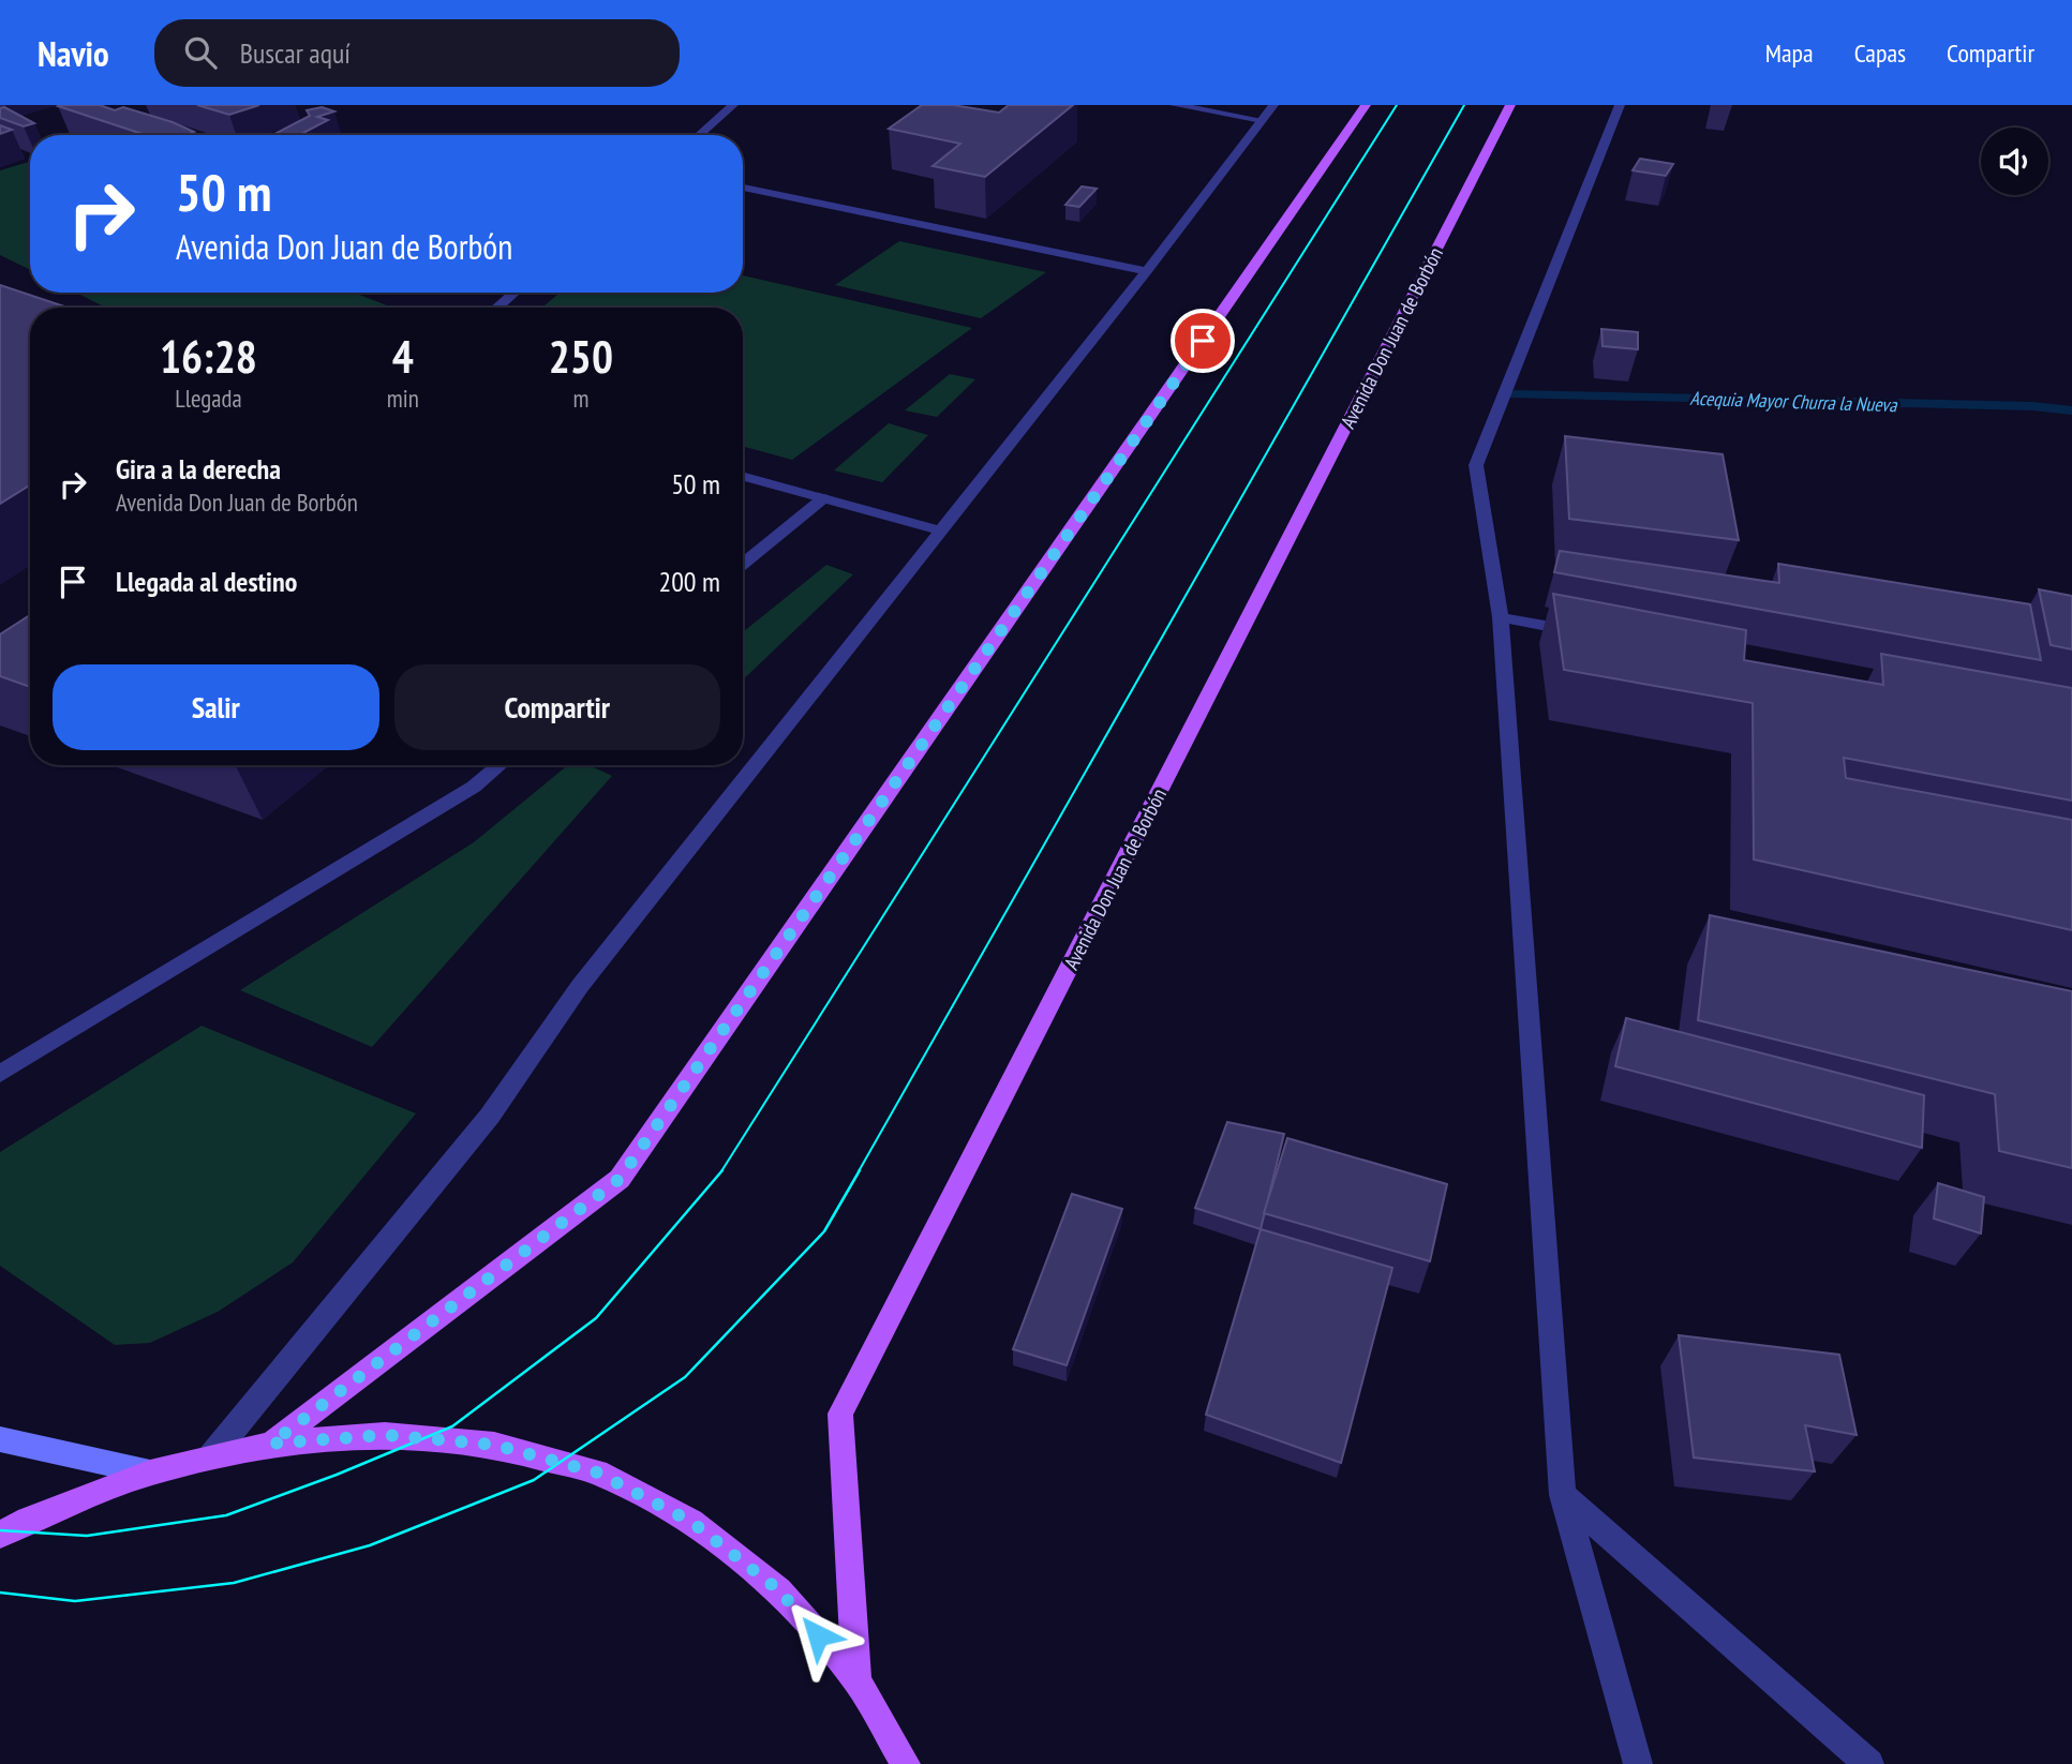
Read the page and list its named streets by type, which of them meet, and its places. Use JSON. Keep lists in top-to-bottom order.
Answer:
{
  "streets": {
    "main road": ["Avenida Don Juan de Borbón"]
  },
  "water": ["Acequia Mayor Churra la Nueva"],
  "page": {
    "header": "Navio",
    "search": "Buscar aquí",
    "nav": ["Mapa", "Capas", "Compartir"],
    "turn": ["50 m", "Avenida Don Juan de Borbón"],
    "eta": [
      "16:28",
      "Llegada",
      "4",
      "min",
      "250",
      "m"
    ],
    "list": [
      {
        "name": "Gira a la derecha",
        "note": "Avenida Don Juan de Borbón",
        "value": "50 m"
      },
      {
        "name": "Llegada al destino",
        "value": "200 m"
      }
    ],
    "buttons": ["Salir", "Compartir"]
  }
}
